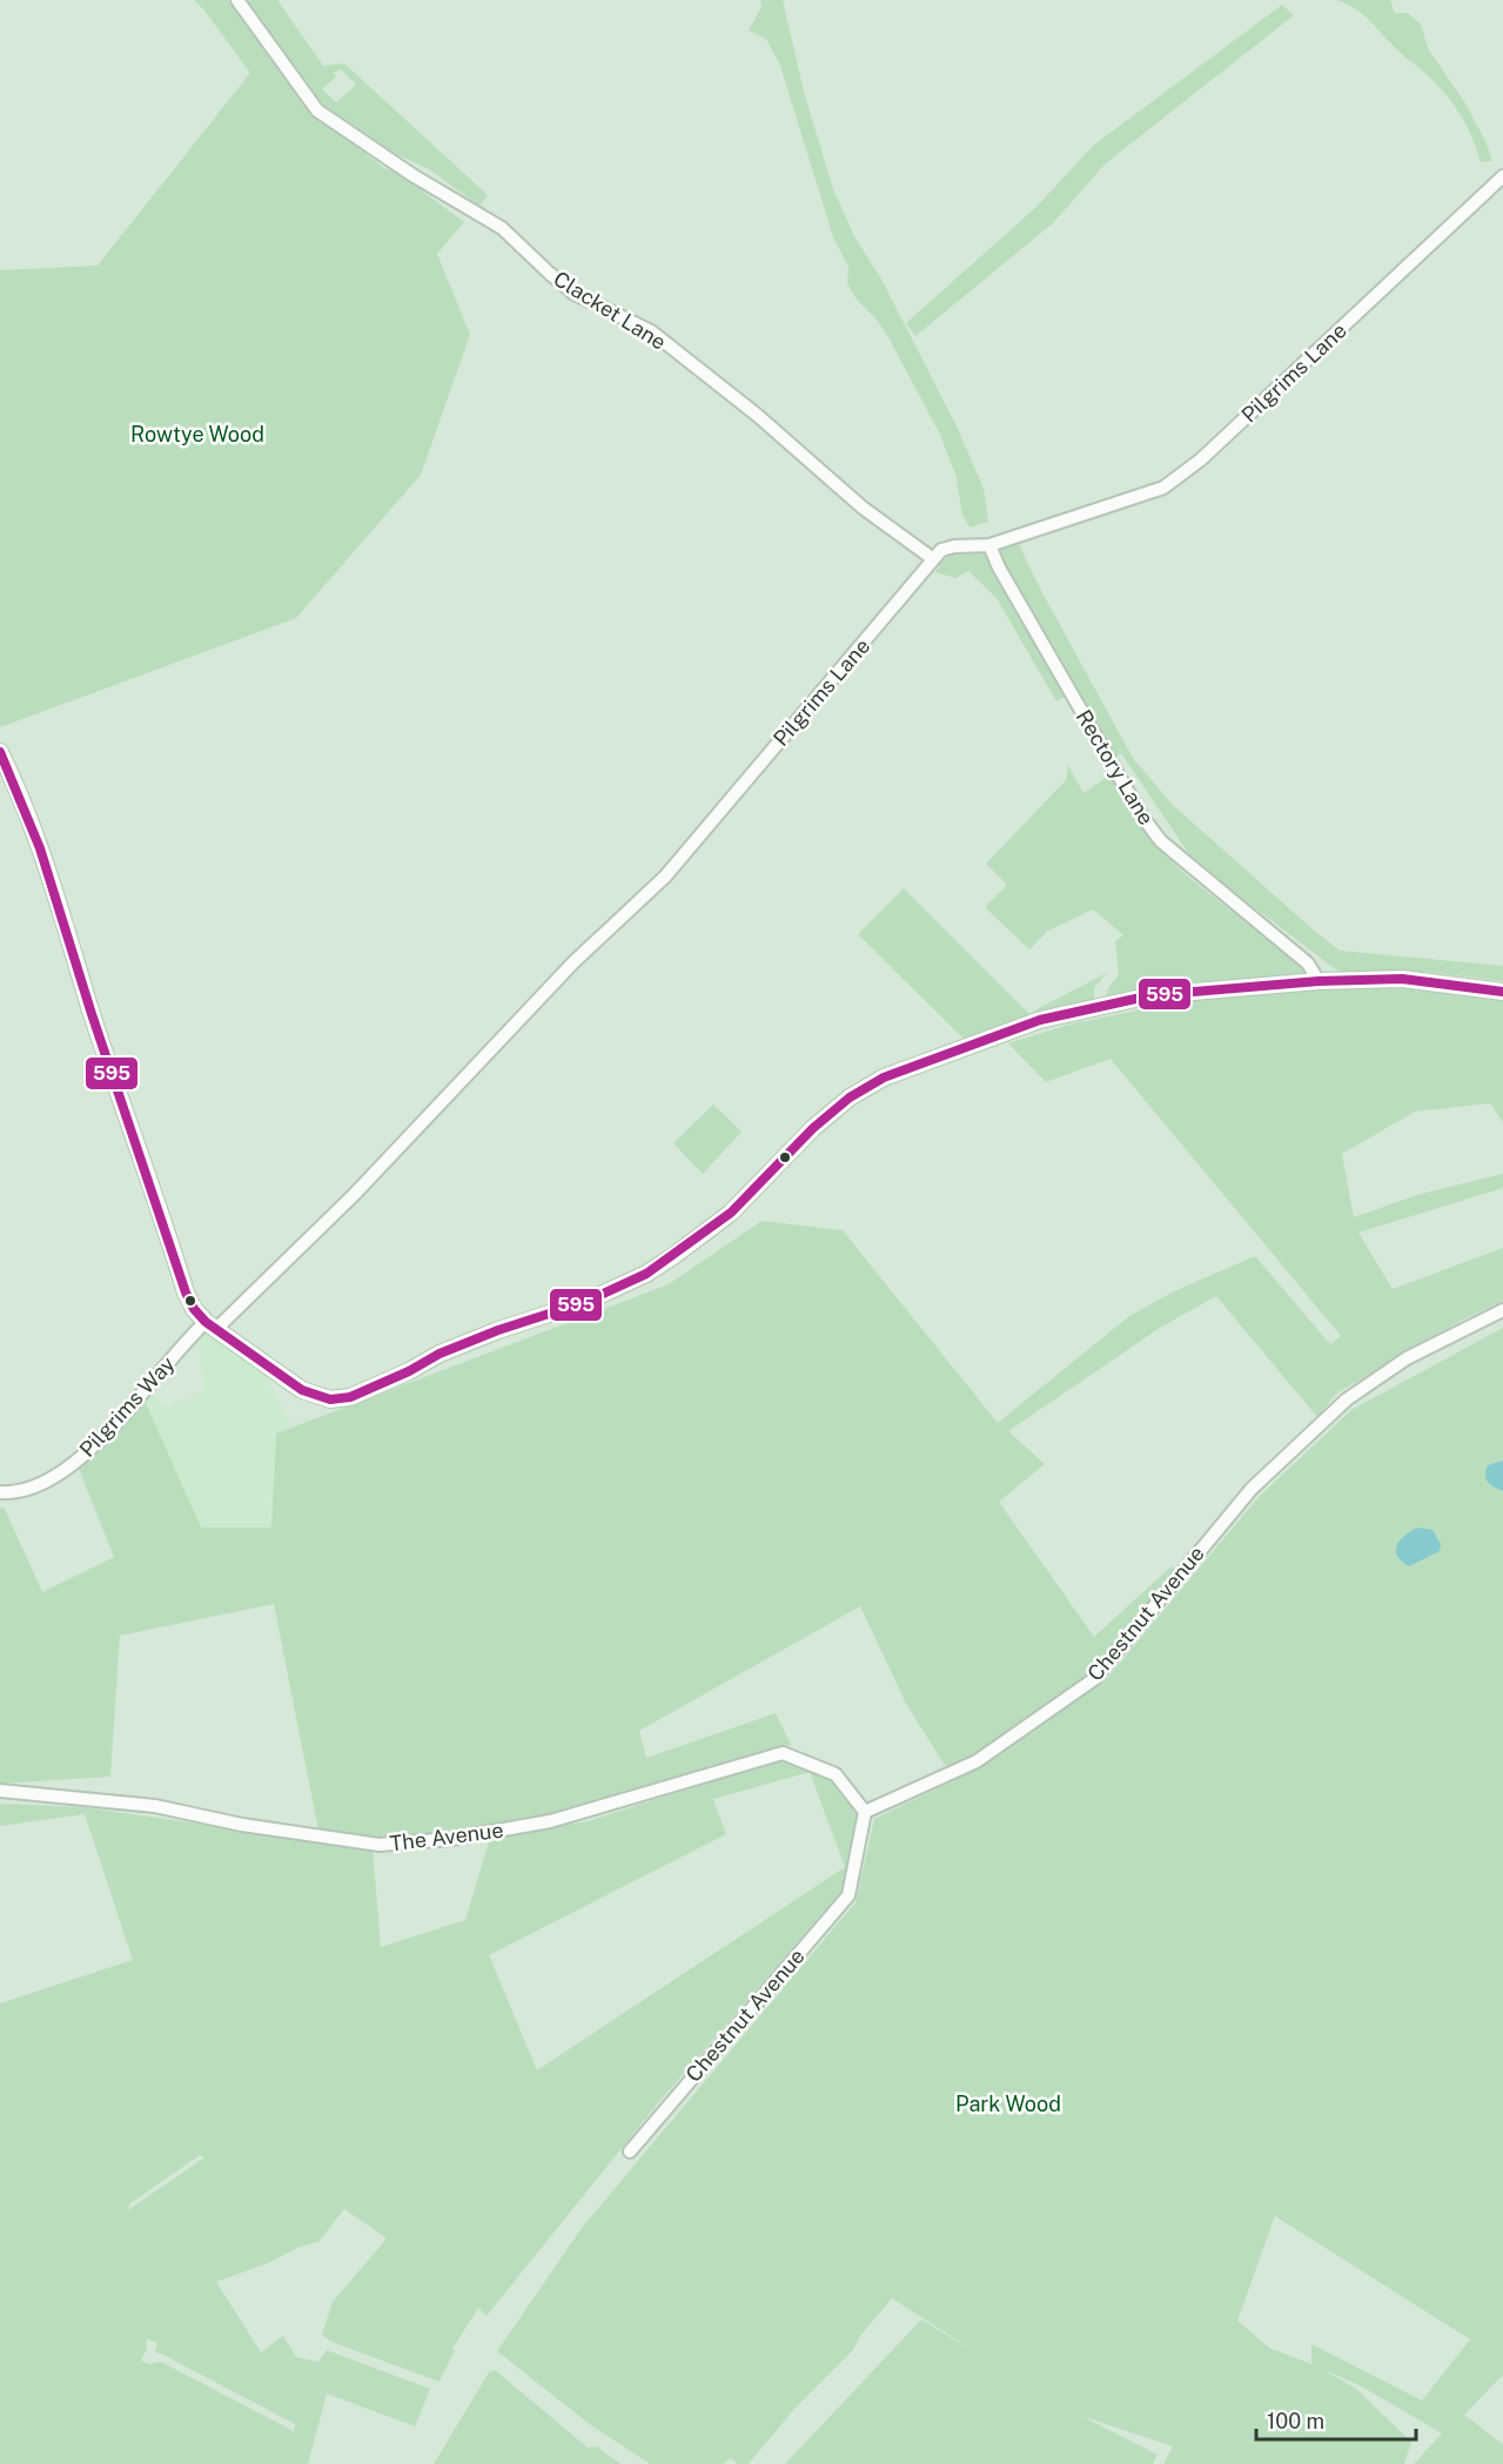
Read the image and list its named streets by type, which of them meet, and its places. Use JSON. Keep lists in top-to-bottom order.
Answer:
{
  "streets": {
    "street": [
      "Clacket Lane",
      "Pilgrims Lane",
      "Rectory Lane",
      "Pilgrims Way",
      "Chestnut Avenue",
      "The Avenue"
    ]
  },
  "crossings": [
    ["Clacket Lane", "Pilgrims Lane"],
    ["Pilgrims Lane", "Rectory Lane"],
    ["Pilgrims Lane", "Pilgrims Way"],
    ["Chestnut Avenue", "The Avenue"]
  ],
  "parks": ["Rowtye Wood", "Park Wood"],
  "lines": ["transit line 595"],
  "scale_bar": "100 m"
}
